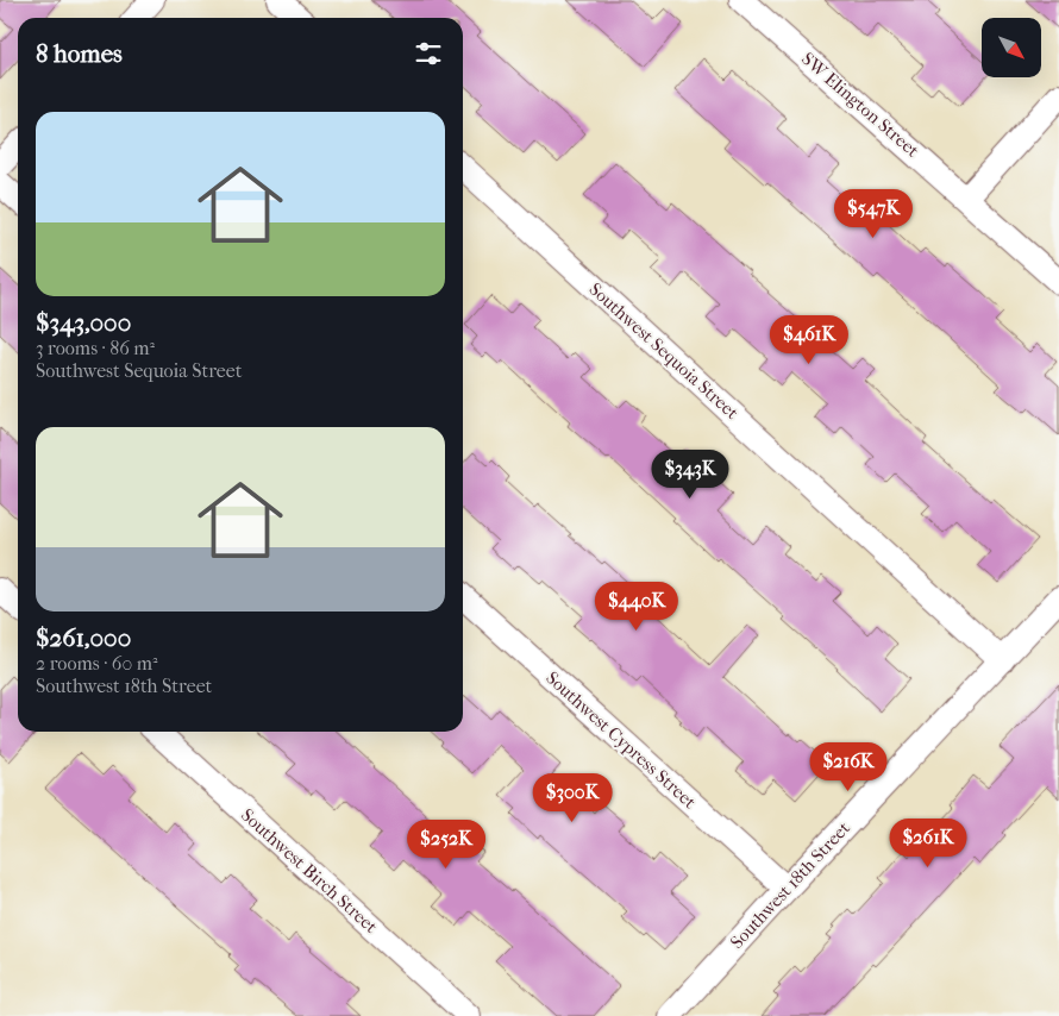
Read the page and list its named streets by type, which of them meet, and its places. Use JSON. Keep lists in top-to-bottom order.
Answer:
{
  "streets": {
    "street": [
      "SW Elington Street",
      "Southwest Sequoia Street",
      "Southwest Cypress Street",
      "Southwest Birch Street",
      "Southwest 18th Street"
    ]
  },
  "crossings": [
    ["Southwest Sequoia Street", "Southwest 18th Street"],
    ["Southwest Cypress Street", "Southwest 18th Street"]
  ],
  "north": "bottom right",
  "page": {
    "heading": "8 homes",
    "list": [
      {
        "name": "$343,000",
        "note": "3 rooms · 86 m² · Southwest Sequoia Street"
      },
      {
        "name": "$261,000",
        "note": "2 rooms · 60 m² · Southwest 18th Street"
      }
    ],
    "price": [
      "$547K",
      "$461K",
      "$343K",
      "$440K",
      "$216K",
      "$300K",
      "$261K",
      "$252K"
    ]
  }
}
